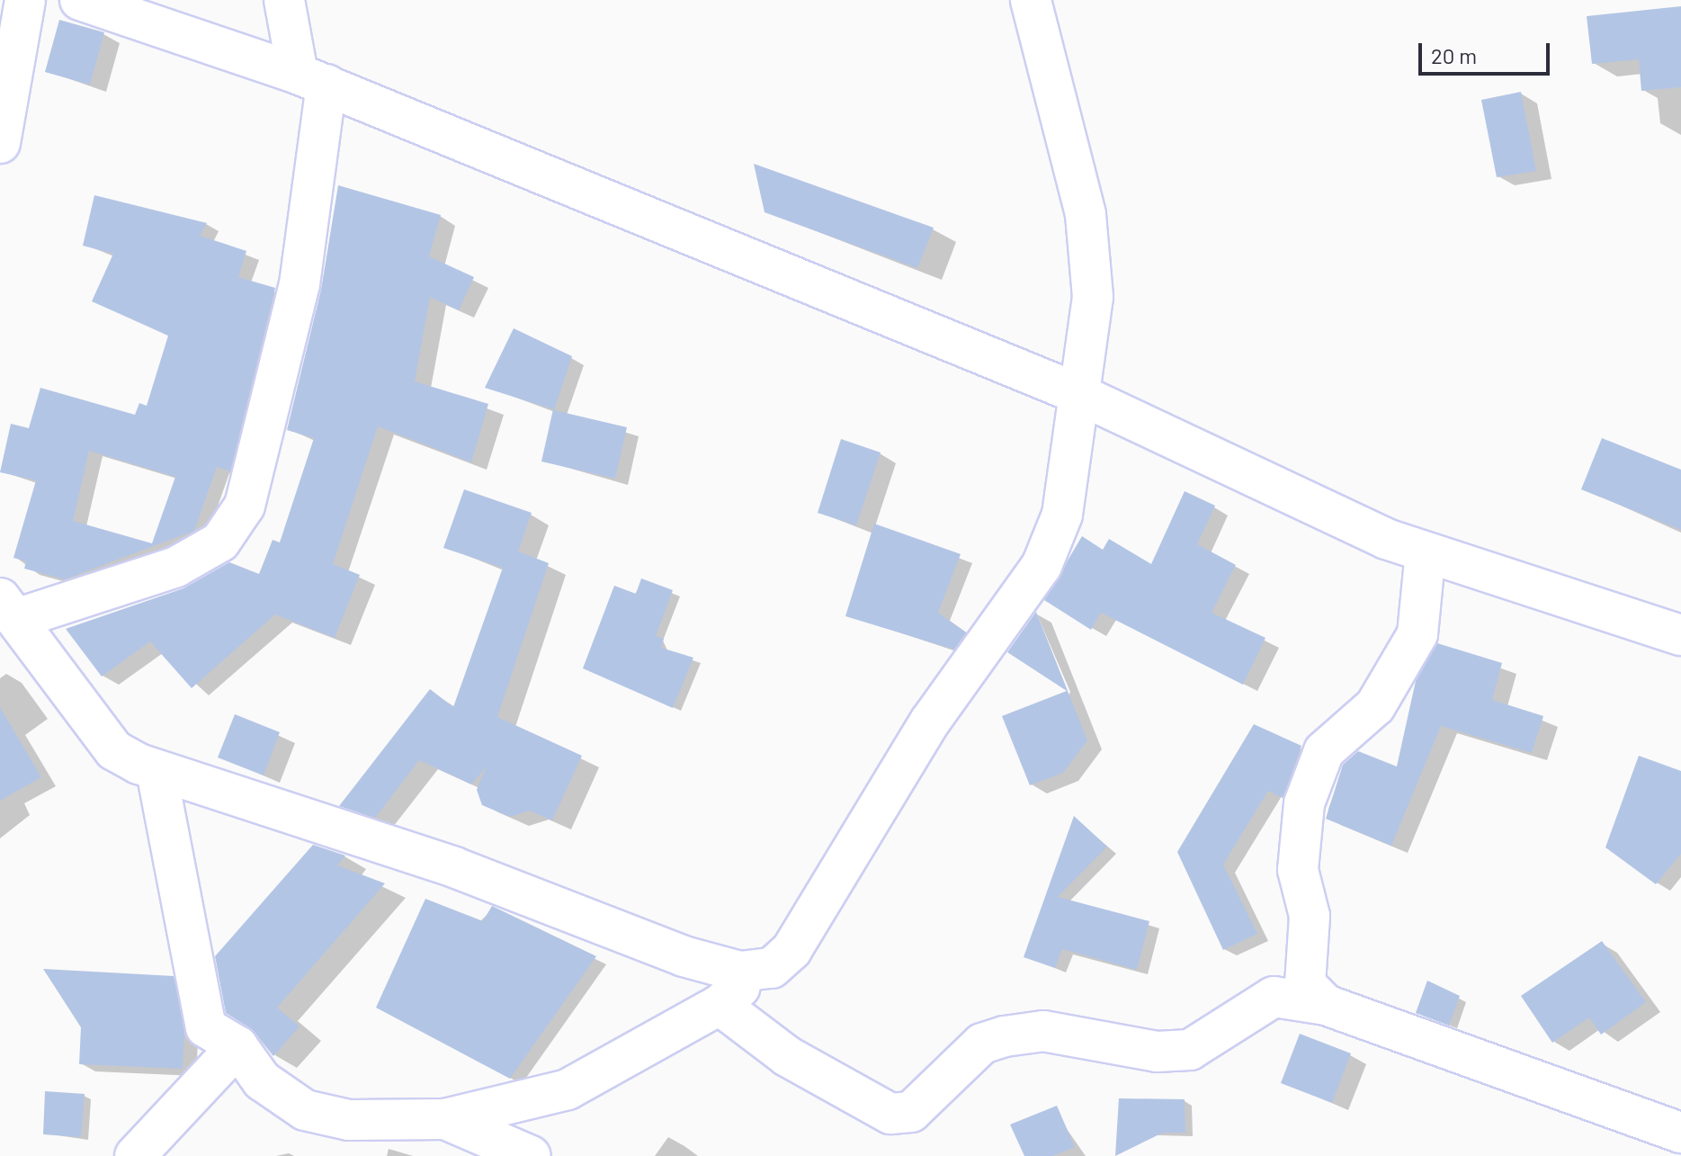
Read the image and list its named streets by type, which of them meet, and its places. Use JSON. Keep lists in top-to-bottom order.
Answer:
{
  "scale_bar": "20 m"
}
